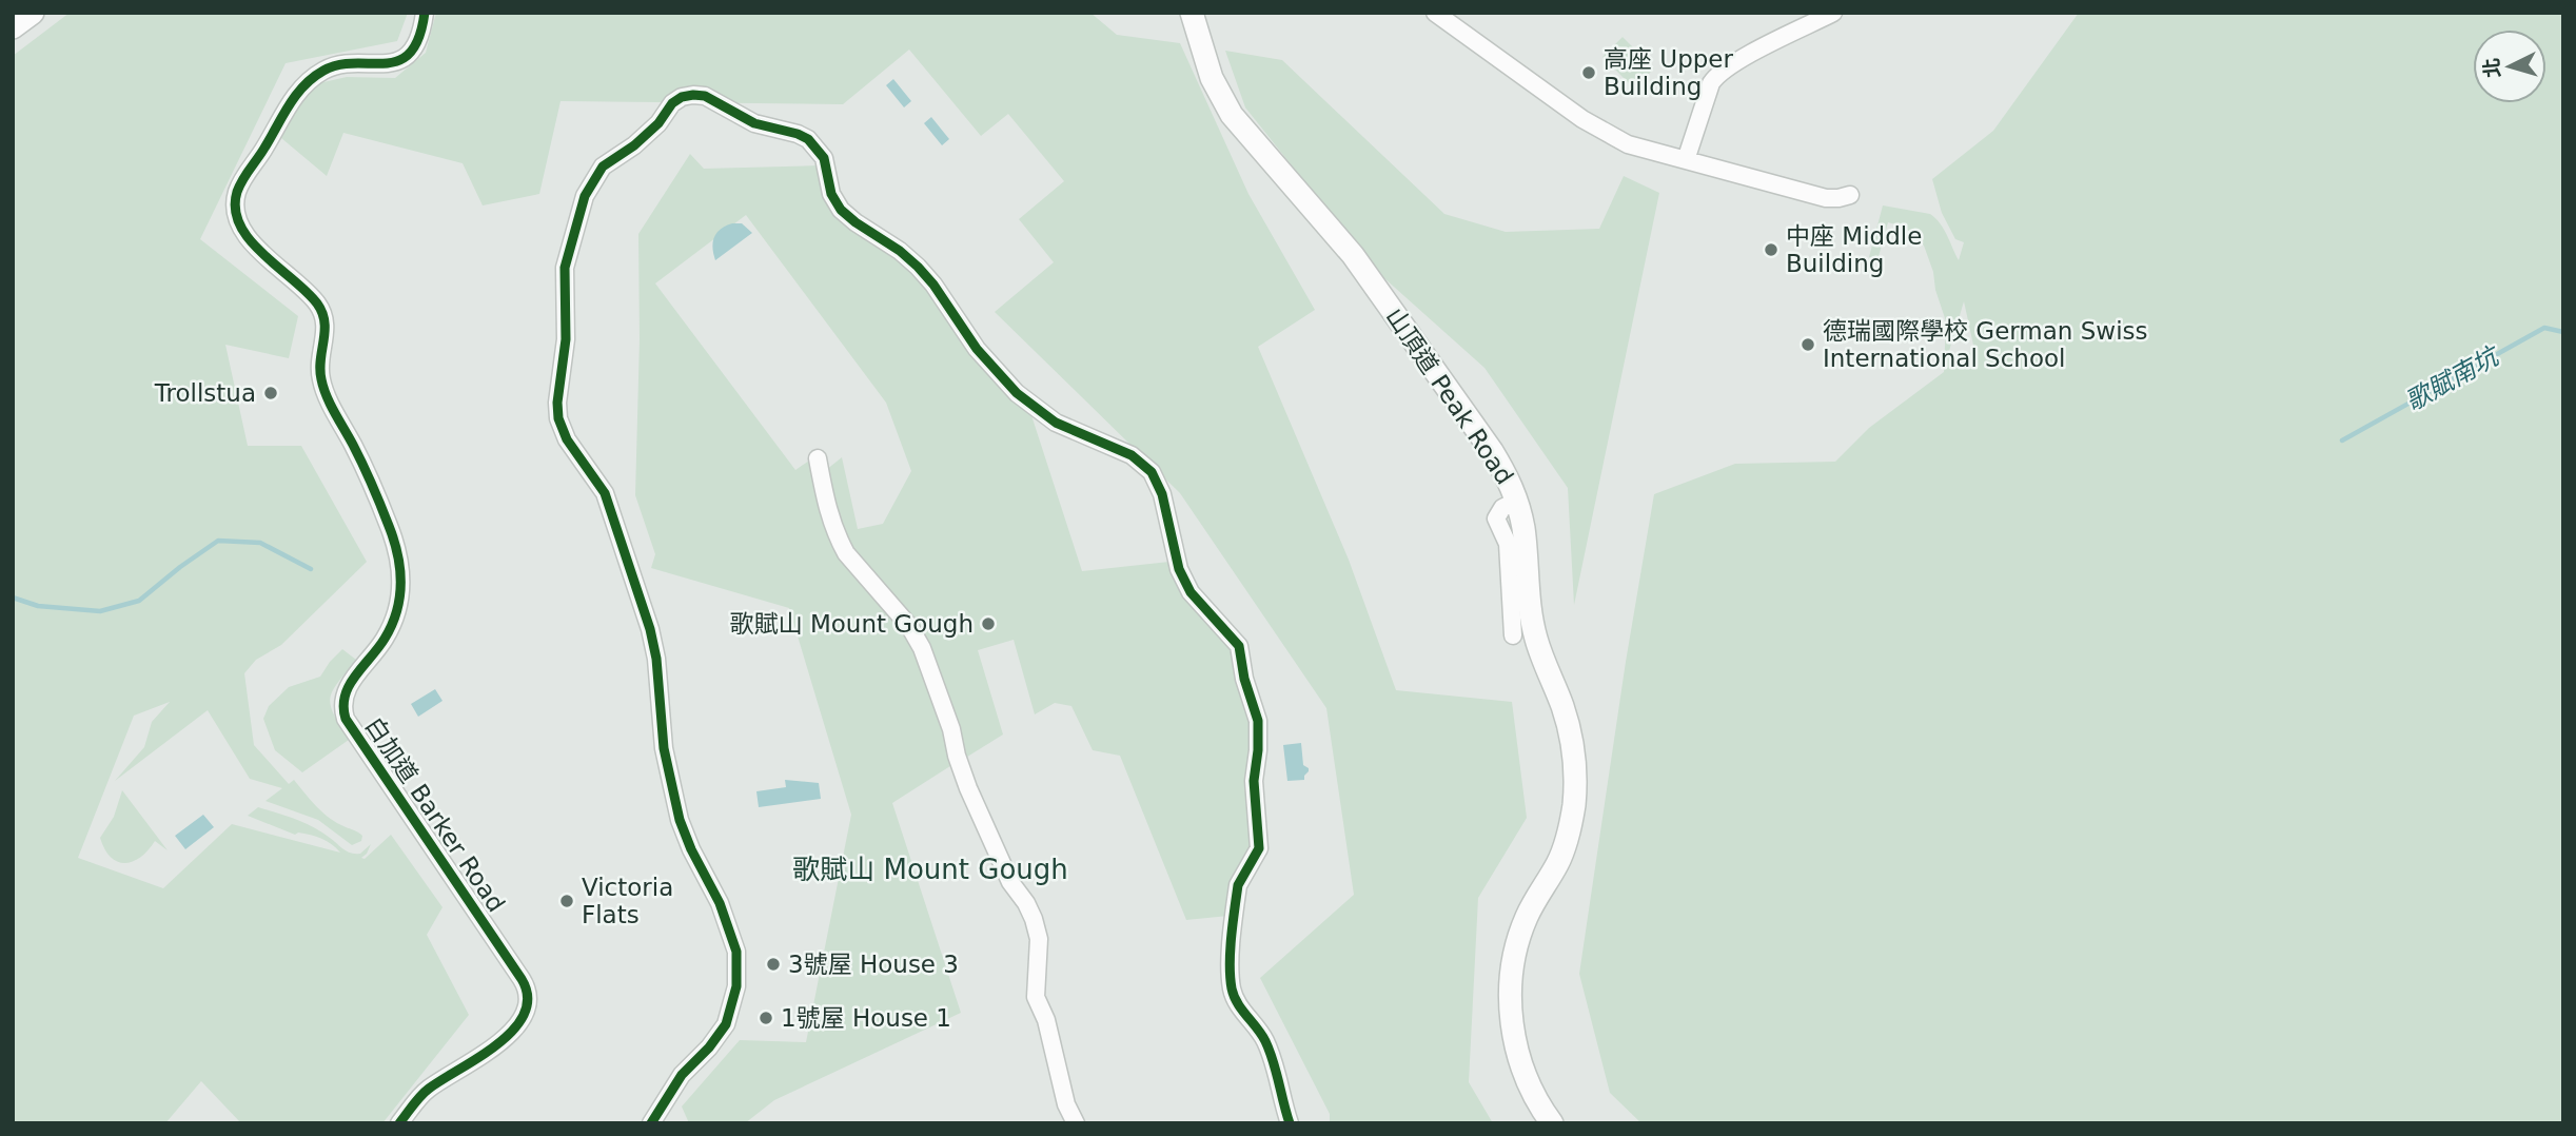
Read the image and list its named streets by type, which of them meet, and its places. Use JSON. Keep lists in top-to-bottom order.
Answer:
{
  "streets": {
    "main road": ["山頂道 Peak Road"],
    "street": ["白加道 Barker Road"]
  },
  "districts": ["歌賦山 Mount Gough"],
  "water": ["歌賦南坑"],
  "places": [
    "高座 Upper Building",
    "中座 Middle Building",
    "德瑞國際學校 German Swiss International School",
    "Trollstua",
    "歌賦山 Mount Gough",
    "Victoria Flats",
    "3號屋 House 3",
    "1號屋 House 1"
  ],
  "north": "left"
}
